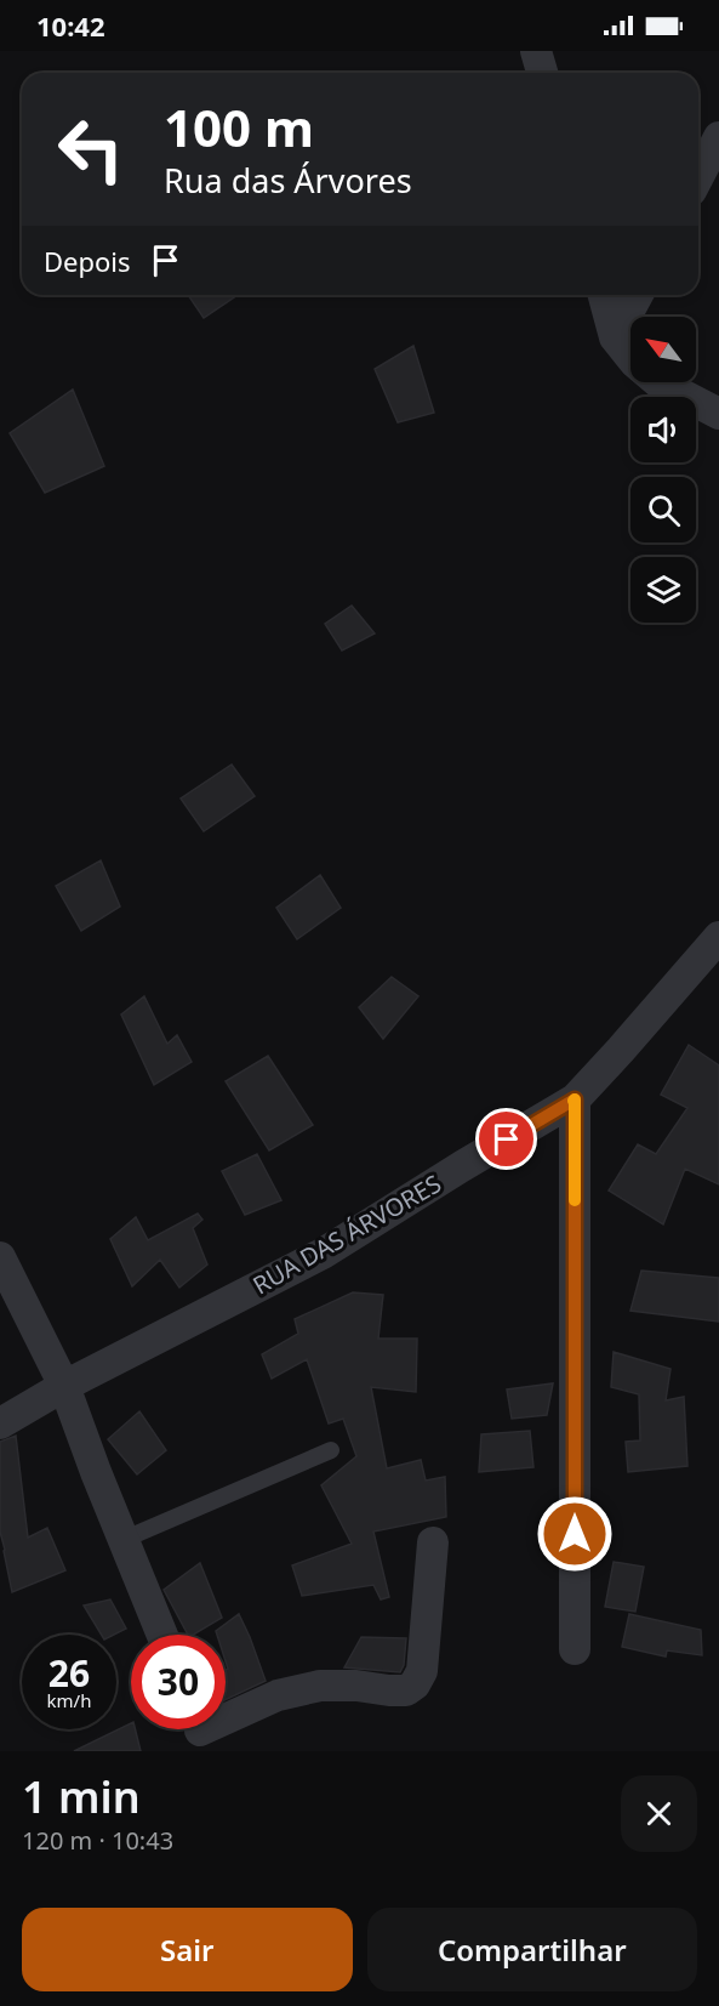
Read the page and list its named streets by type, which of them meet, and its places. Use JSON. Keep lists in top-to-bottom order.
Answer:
{
  "streets": {
    "street": ["RUA DAS ÁRVORES"]
  },
  "north": "top left",
  "page": {
    "status": "10:42",
    "turn": ["100 m", "Rua das Árvores"],
    "then": "Depois",
    "speed": "26 km/h",
    "limit": "30",
    "heading": ["1 min", "120 m · 10:43"],
    "buttons": ["Sair", "Compartilhar"]
  }
}
